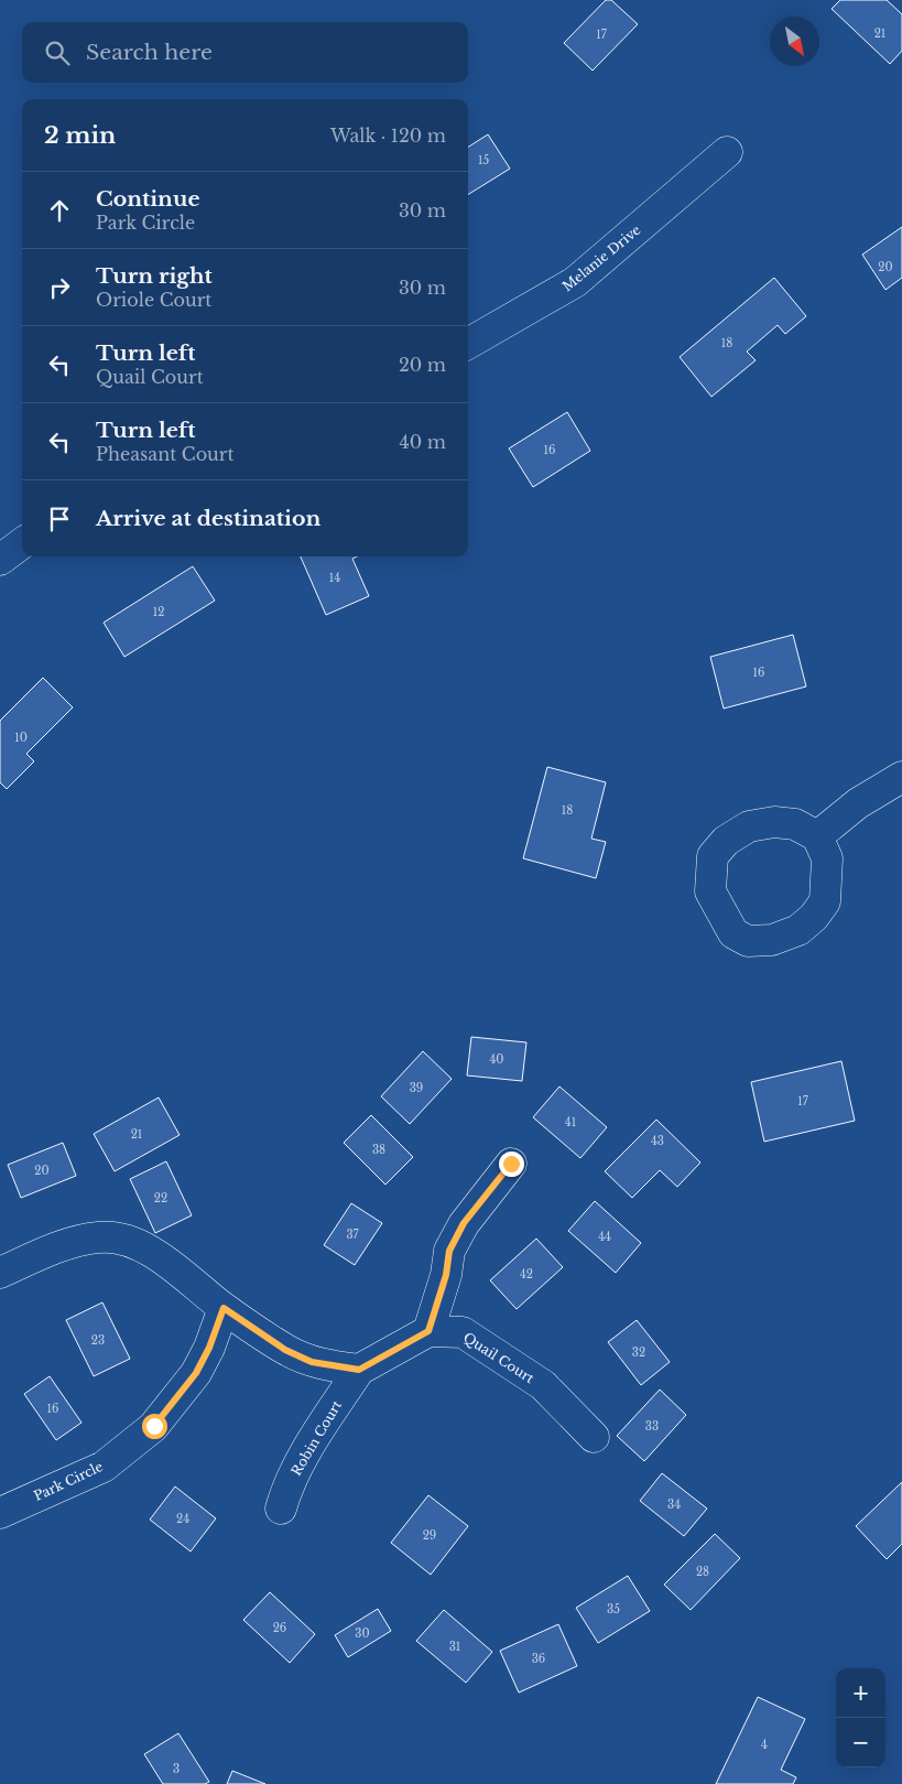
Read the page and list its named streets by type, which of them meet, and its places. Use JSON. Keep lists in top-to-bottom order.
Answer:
{
  "streets": {
    "street": [
      "Melanie Drive",
      "Quail Court",
      "Robin Court",
      "Park Circle"
    ]
  },
  "house_numbers": [
    "21",
    "17",
    "15",
    "20",
    "18",
    "16",
    "14",
    "12",
    "16",
    "10",
    "18",
    "40",
    "39",
    "17",
    "41",
    "21",
    "43",
    "38",
    "20",
    "22",
    "37",
    "44",
    "42",
    "23",
    "32",
    "16",
    "33",
    "34",
    "24",
    "29",
    "28",
    "35",
    "26",
    "30",
    "31",
    "36",
    "4",
    "3"
  ],
  "north": "bottom right",
  "page": {
    "search": "Search here",
    "heading": ["2 min", "Walk · 120 m"],
    "list": [
      ["Continue", "Park Circle", "30 m"],
      ["Turn right", "Oriole Court", "30 m"],
      ["Turn left", "Quail Court", "20 m"],
      ["Turn left", "Pheasant Court", "40 m"],
      "Arrive at destination"
    ],
    "map_buttons": ["+", "−"]
  }
}
